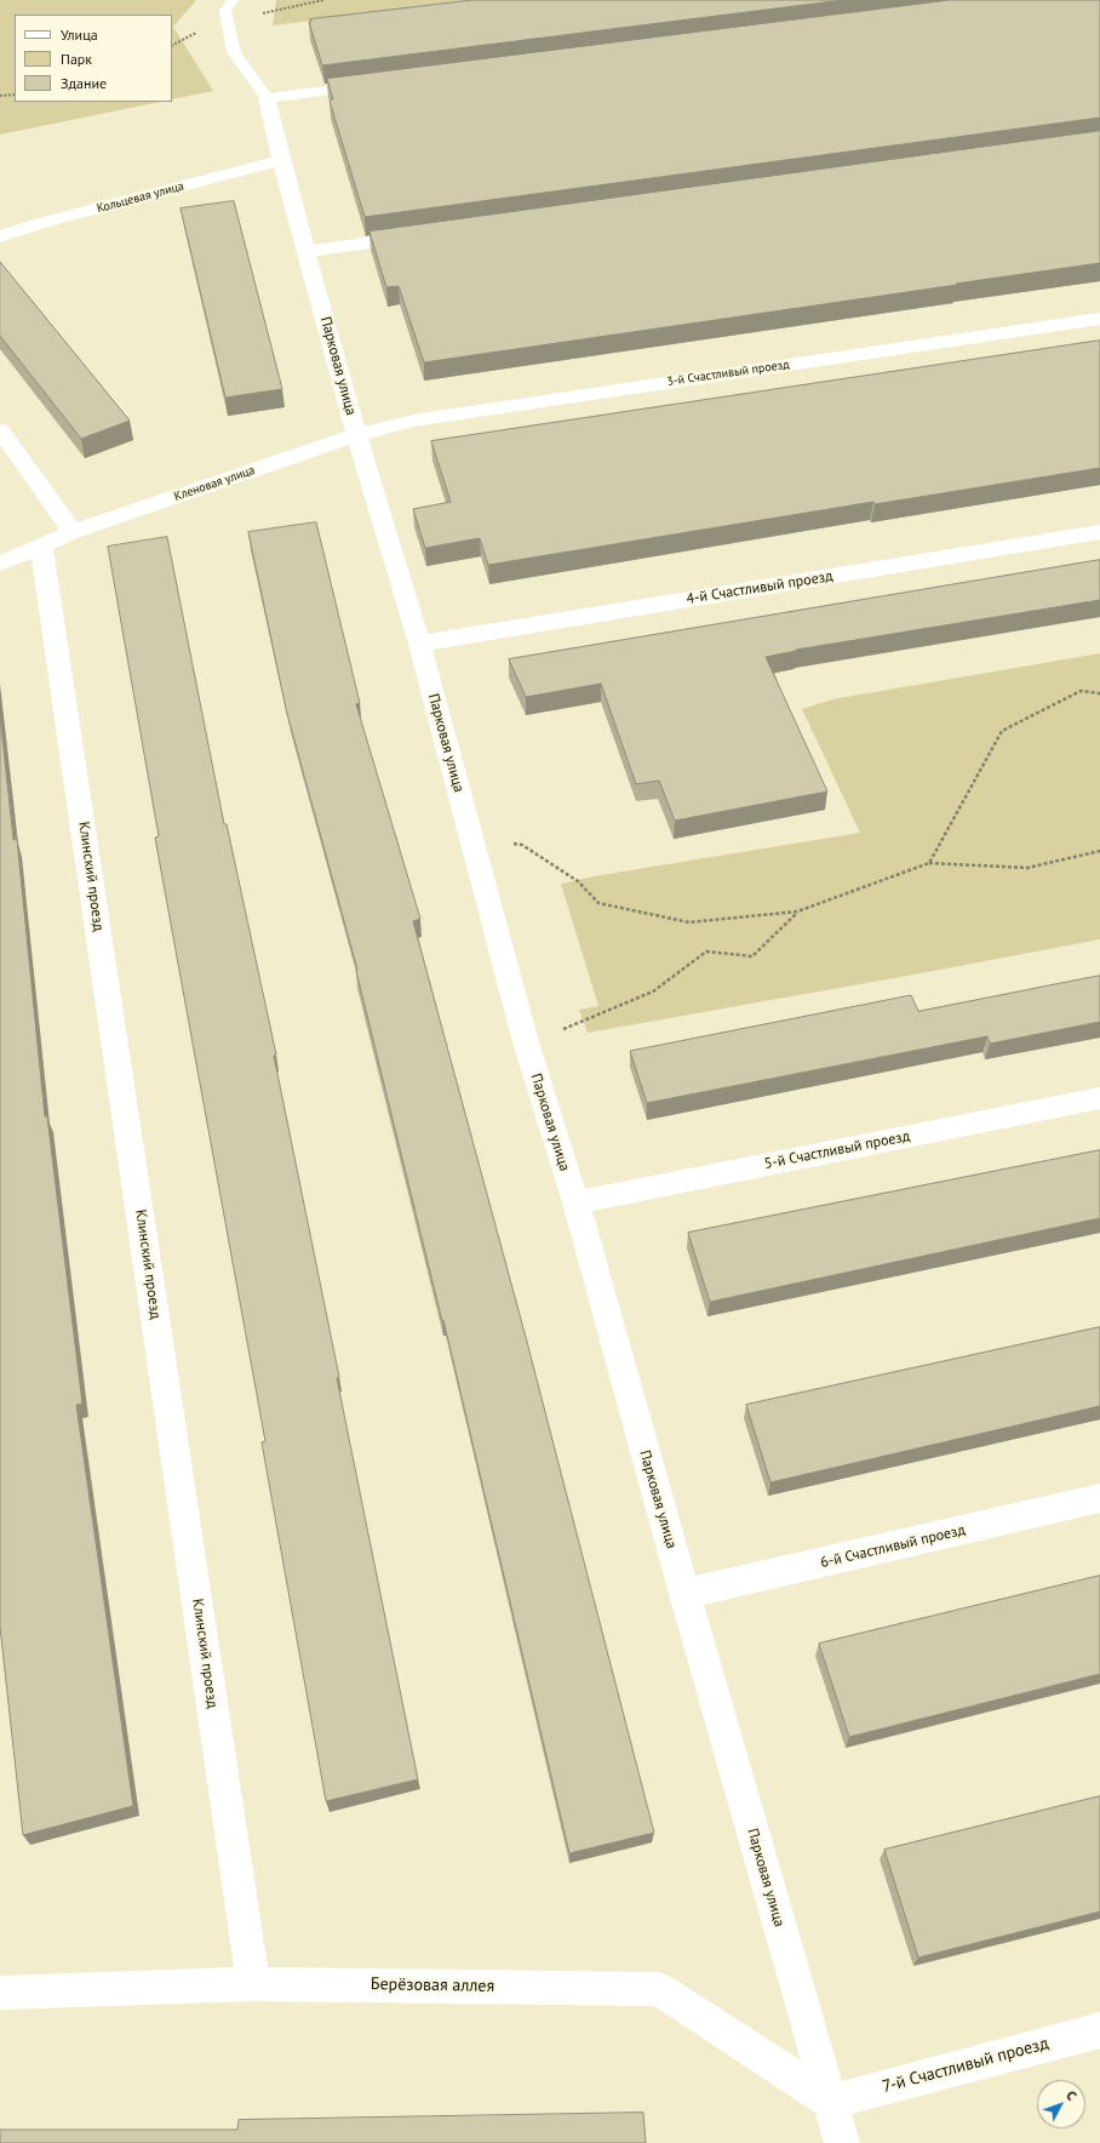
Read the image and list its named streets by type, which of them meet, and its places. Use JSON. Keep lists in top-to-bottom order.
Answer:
{
  "streets": {
    "street": [
      "Кольцевая улица",
      "Парковая улица",
      "3-й Счастливый проезд",
      "Кленовая улица",
      "4-й Счастливый проезд",
      "Клинский проезд",
      "5-й Счастливый проезд",
      "6-й Счастливый проезд",
      "Берёзовая аллея",
      "7-й Счастливый проезд"
    ]
  },
  "crossings": [
    ["Кольцевая улица", "Парковая улица"],
    ["Парковая улица", "3-й Счастливый проезд"],
    ["Парковая улица", "Кленовая улица"],
    ["Парковая улица", "4-й Счастливый проезд"],
    ["Парковая улица", "5-й Счастливый проезд"],
    ["Парковая улица", "6-й Счастливый проезд"],
    ["Парковая улица", "Берёзовая аллея"],
    ["Парковая улица", "7-й Счастливый проезд"],
    ["3-й Счастливый проезд", "Кленовая улица"],
    ["Кленовая улица", "Клинский проезд"],
    ["Клинский проезд", "Берёзовая аллея"],
    ["Берёзовая аллея", "7-й Счастливый проезд"]
  ],
  "legend": ["Улица", "Парк", "Здание"],
  "north": "top right"
}
